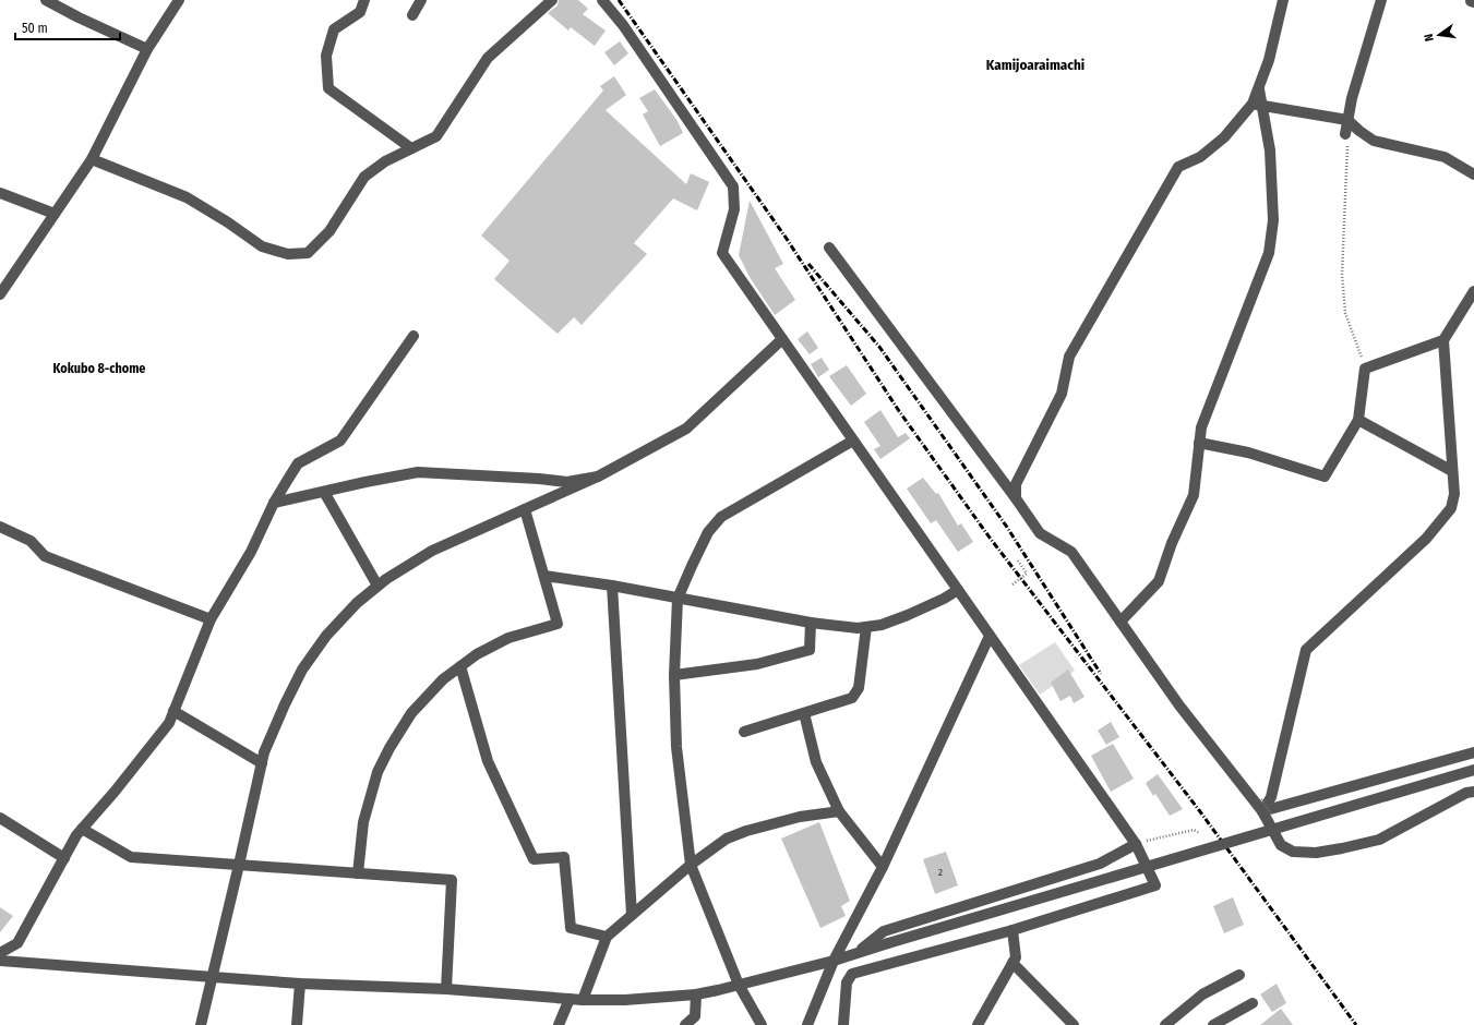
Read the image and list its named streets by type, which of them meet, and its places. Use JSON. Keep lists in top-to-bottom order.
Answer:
{
  "districts": ["Kamijoaraimachi", "Kokubo 8-chome"],
  "house_numbers": ["2"],
  "scale_bar": "50 m",
  "north": "left"
}
